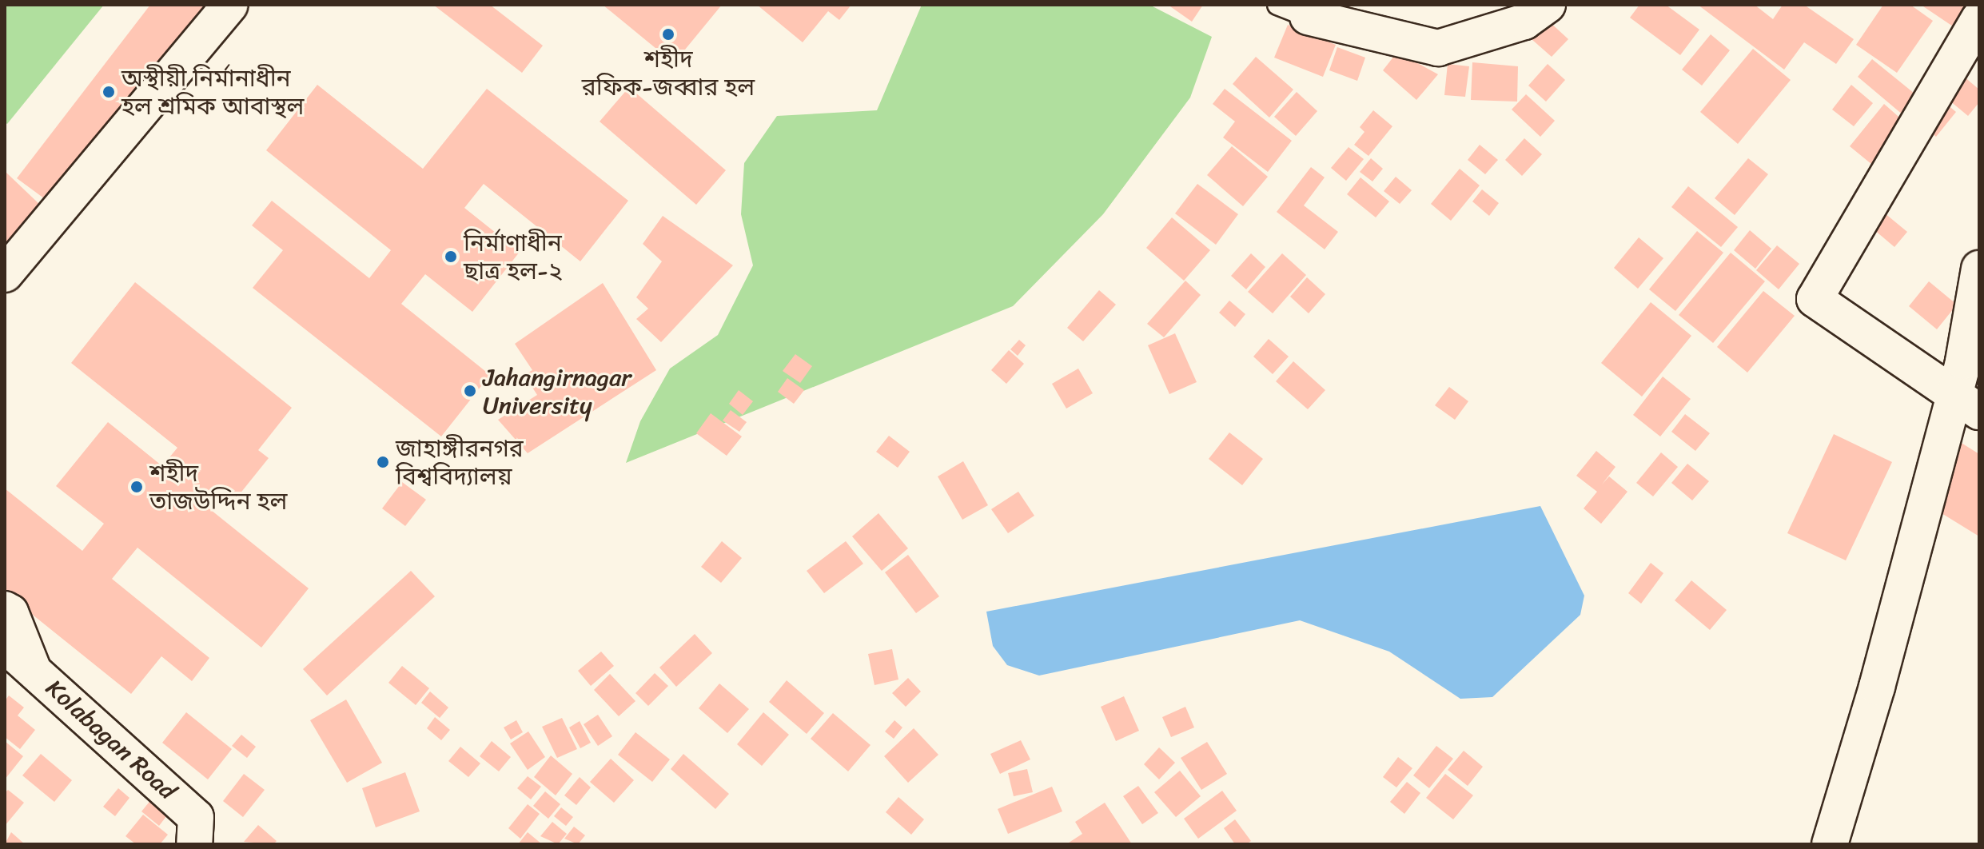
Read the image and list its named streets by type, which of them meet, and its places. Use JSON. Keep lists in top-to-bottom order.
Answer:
{
  "streets": {
    "street": ["Kolabagan Road"]
  },
  "places": [
    "শহীদ রফিক-জব্বার হল",
    "অস্থীয়ী নির্মানাধীন হল শ্রমিক আবাস্থল",
    "নির্মাণাধীন ছাত্র হল-২",
    "Jahangirnagar University",
    "জাহাঙ্গীরনগর বিশ্ববিদ্যালয়",
    "শহীদ তাজউদ্দিন হল"
  ]
}
